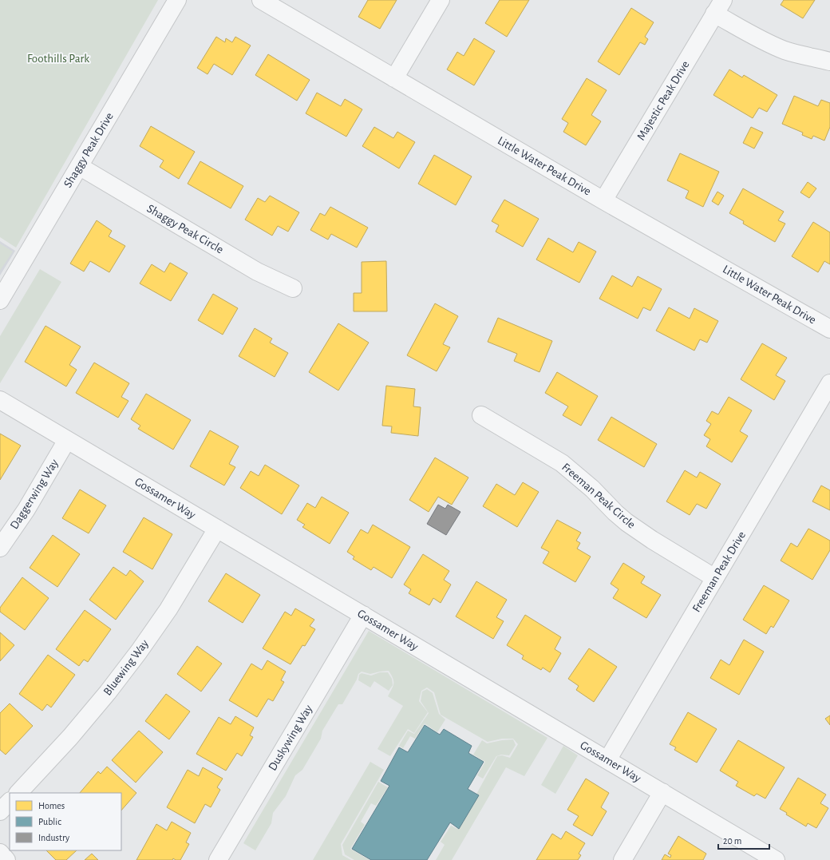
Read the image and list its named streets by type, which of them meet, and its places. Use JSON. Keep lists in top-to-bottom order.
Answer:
{
  "streets": {
    "street": [
      "Majestic Peak Drive",
      "Shaggy Peak Drive",
      "Little Water Peak Drive",
      "Shaggy Peak Circle",
      "Daggerwing Way",
      "Freeman Peak Circle",
      "Gossamer Way",
      "Freeman Peak Drive",
      "Bluewing Way",
      "Duskywing Way"
    ]
  },
  "crossings": [
    ["Majestic Peak Drive", "Little Water Peak Drive"],
    ["Shaggy Peak Drive", "Shaggy Peak Circle"],
    ["Daggerwing Way", "Gossamer Way"],
    ["Freeman Peak Circle", "Freeman Peak Drive"],
    ["Gossamer Way", "Freeman Peak Drive"],
    ["Gossamer Way", "Bluewing Way"],
    ["Gossamer Way", "Duskywing Way"]
  ],
  "parks": ["Foothills Park"],
  "legend": ["Homes", "Public", "Industry"],
  "scale_bar": "20 m"
}
